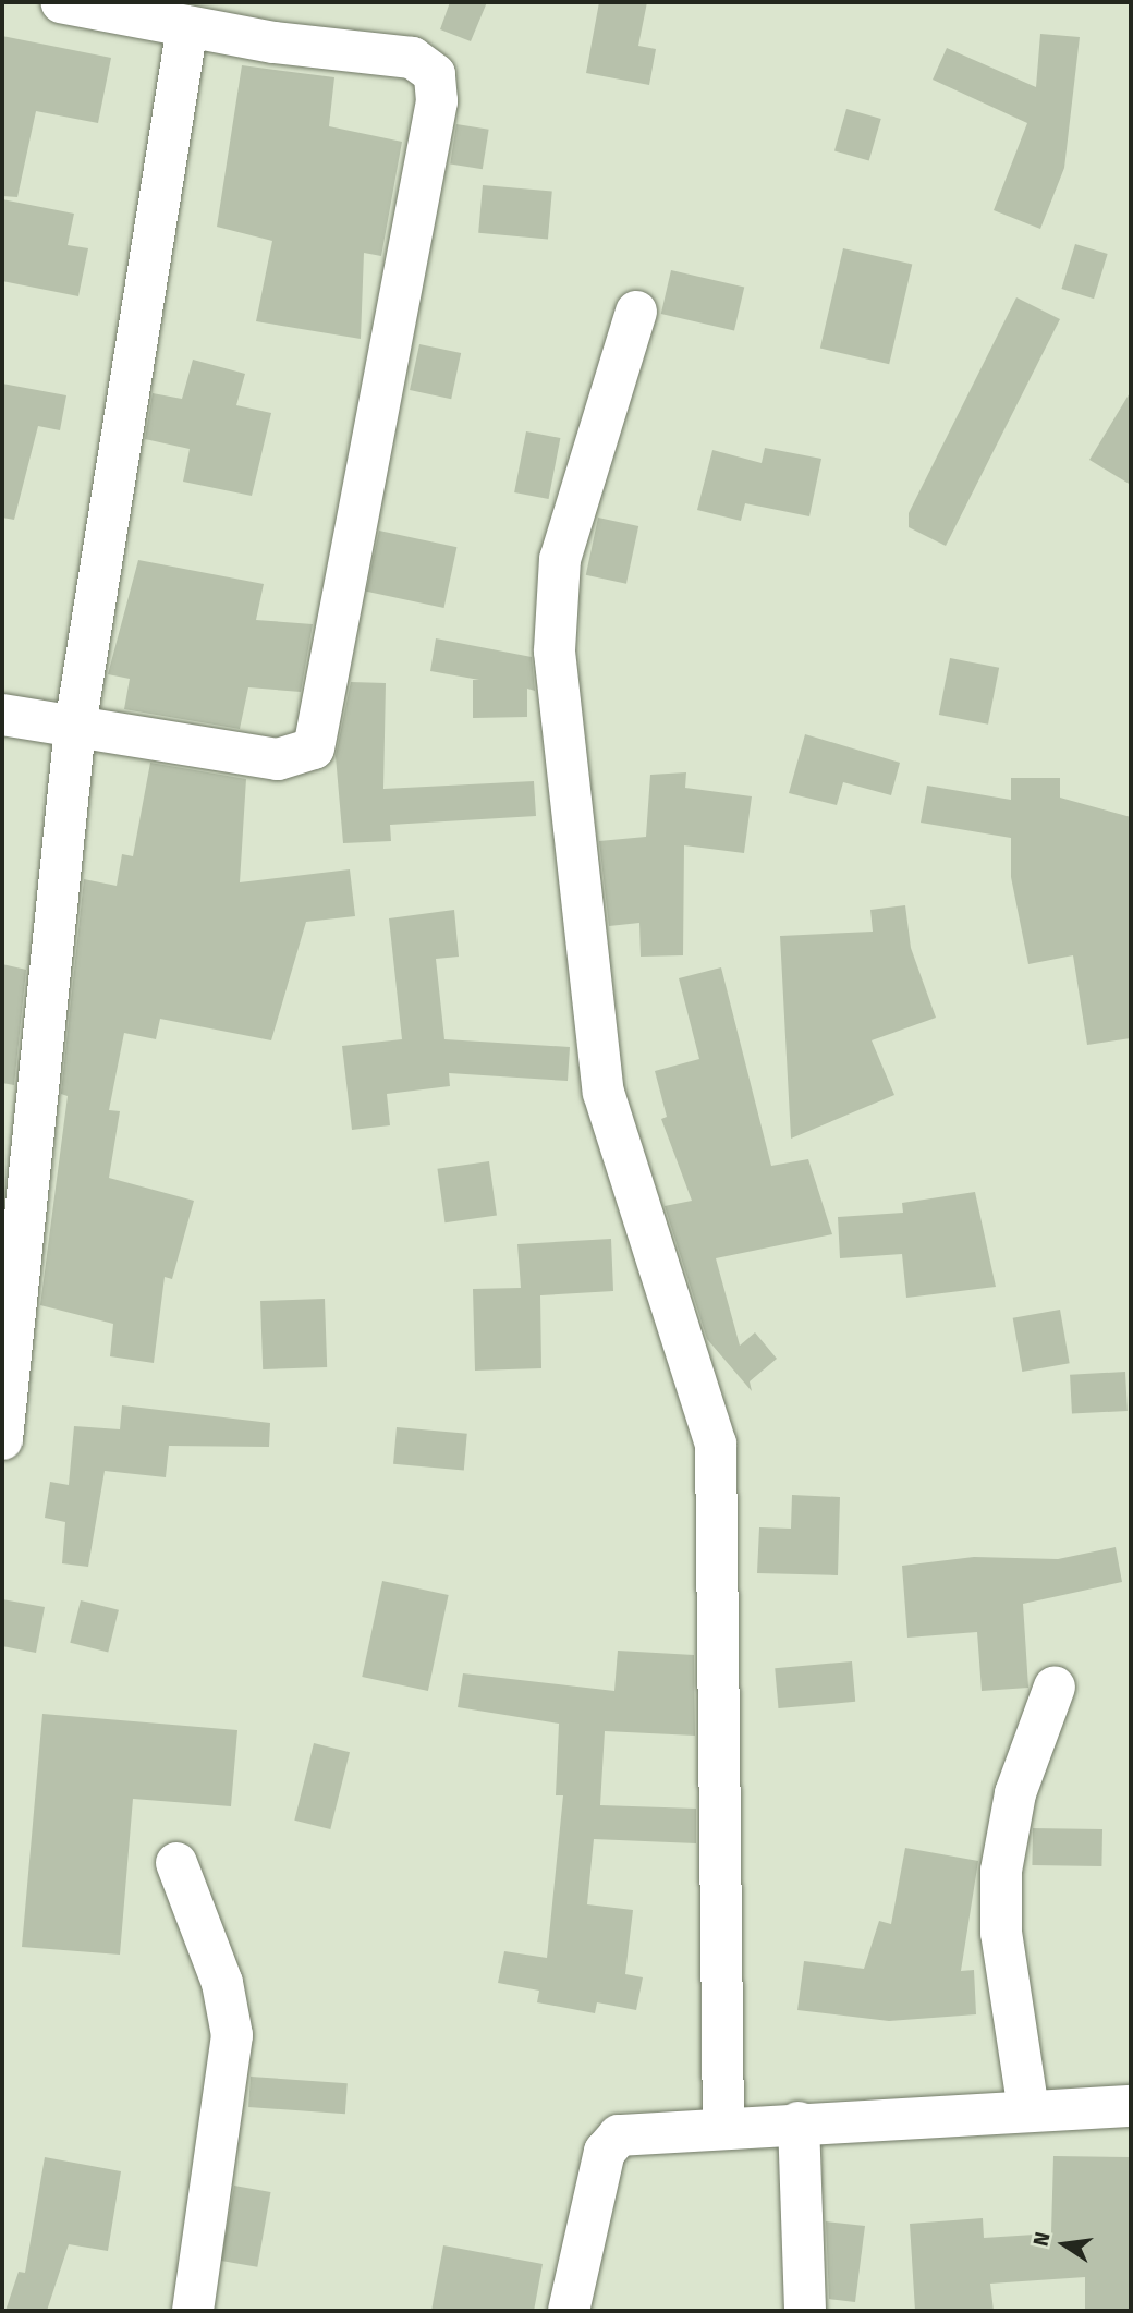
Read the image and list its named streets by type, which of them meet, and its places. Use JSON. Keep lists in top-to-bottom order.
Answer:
{
  "north": "left"
}
